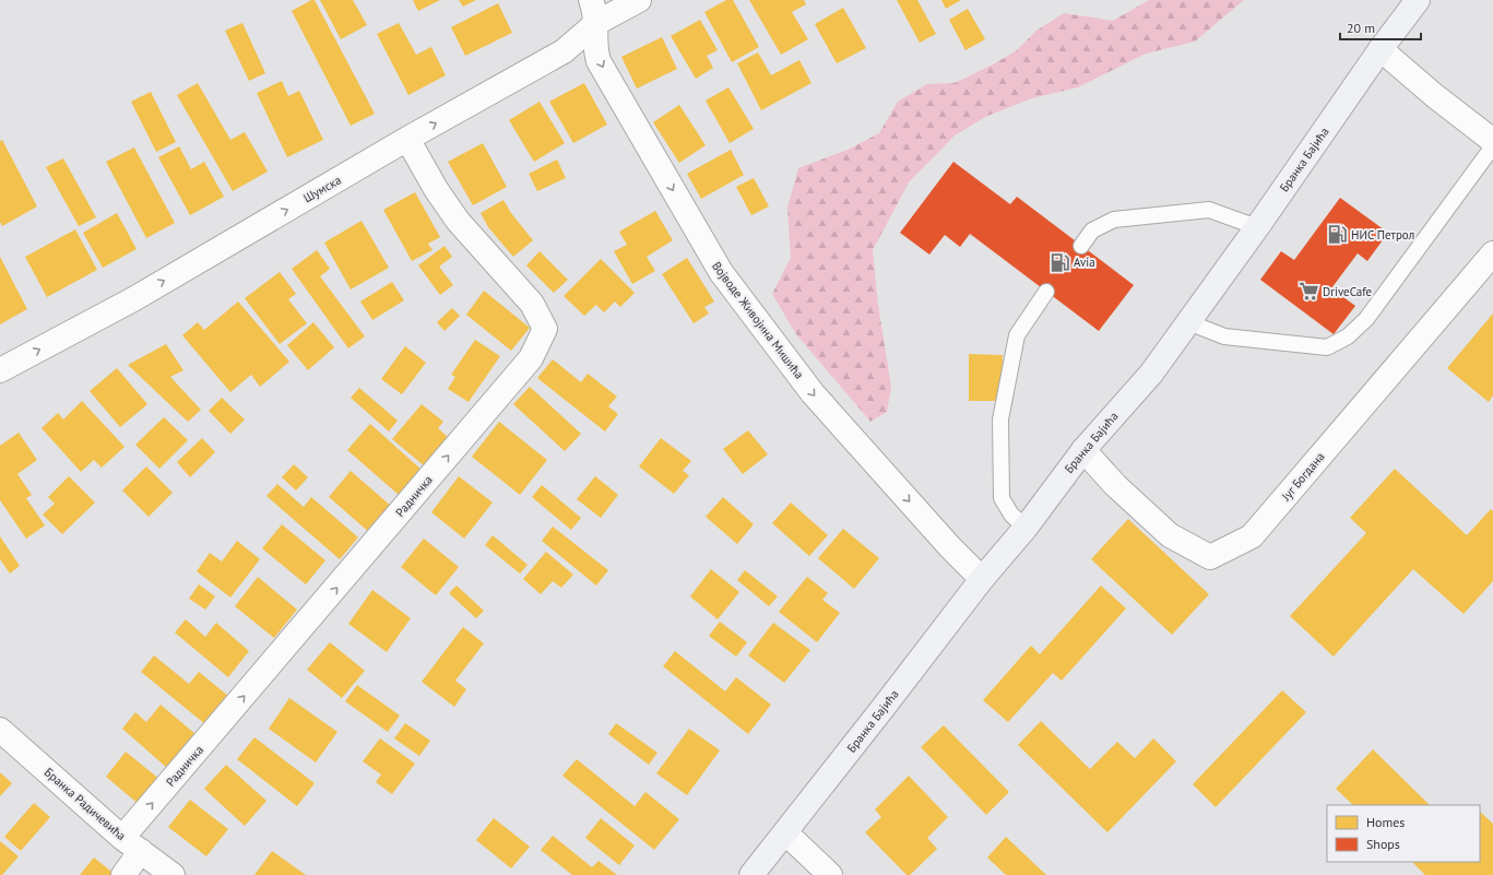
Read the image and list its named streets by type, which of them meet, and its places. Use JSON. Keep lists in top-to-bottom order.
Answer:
{
  "streets": {
    "main road": ["Бранка Бајића"],
    "street": [
      "Шумска",
      "Војводе Живојина Мишића",
      "Југ Богдана",
      "Радничка",
      "Бранка Радичевића"
    ]
  },
  "crossings": [
    ["Бранка Бајића", "Војводе Живојина Мишића"],
    ["Бранка Бајића", "Југ Богдана"],
    ["Шумска", "Војводе Живојина Мишића"],
    ["Шумска", "Радничка"],
    ["Радничка", "Бранка Радичевића"]
  ],
  "one_way": ["Шумска", "Војводе Живојина Мишића", "Радничка"],
  "places": {
    "fuel station": ["НИС Петрол", "Avia"],
    "supermarket": ["DriveCafe"]
  },
  "legend": ["Homes", "Shops"],
  "scale_bar": "20 m"
}
